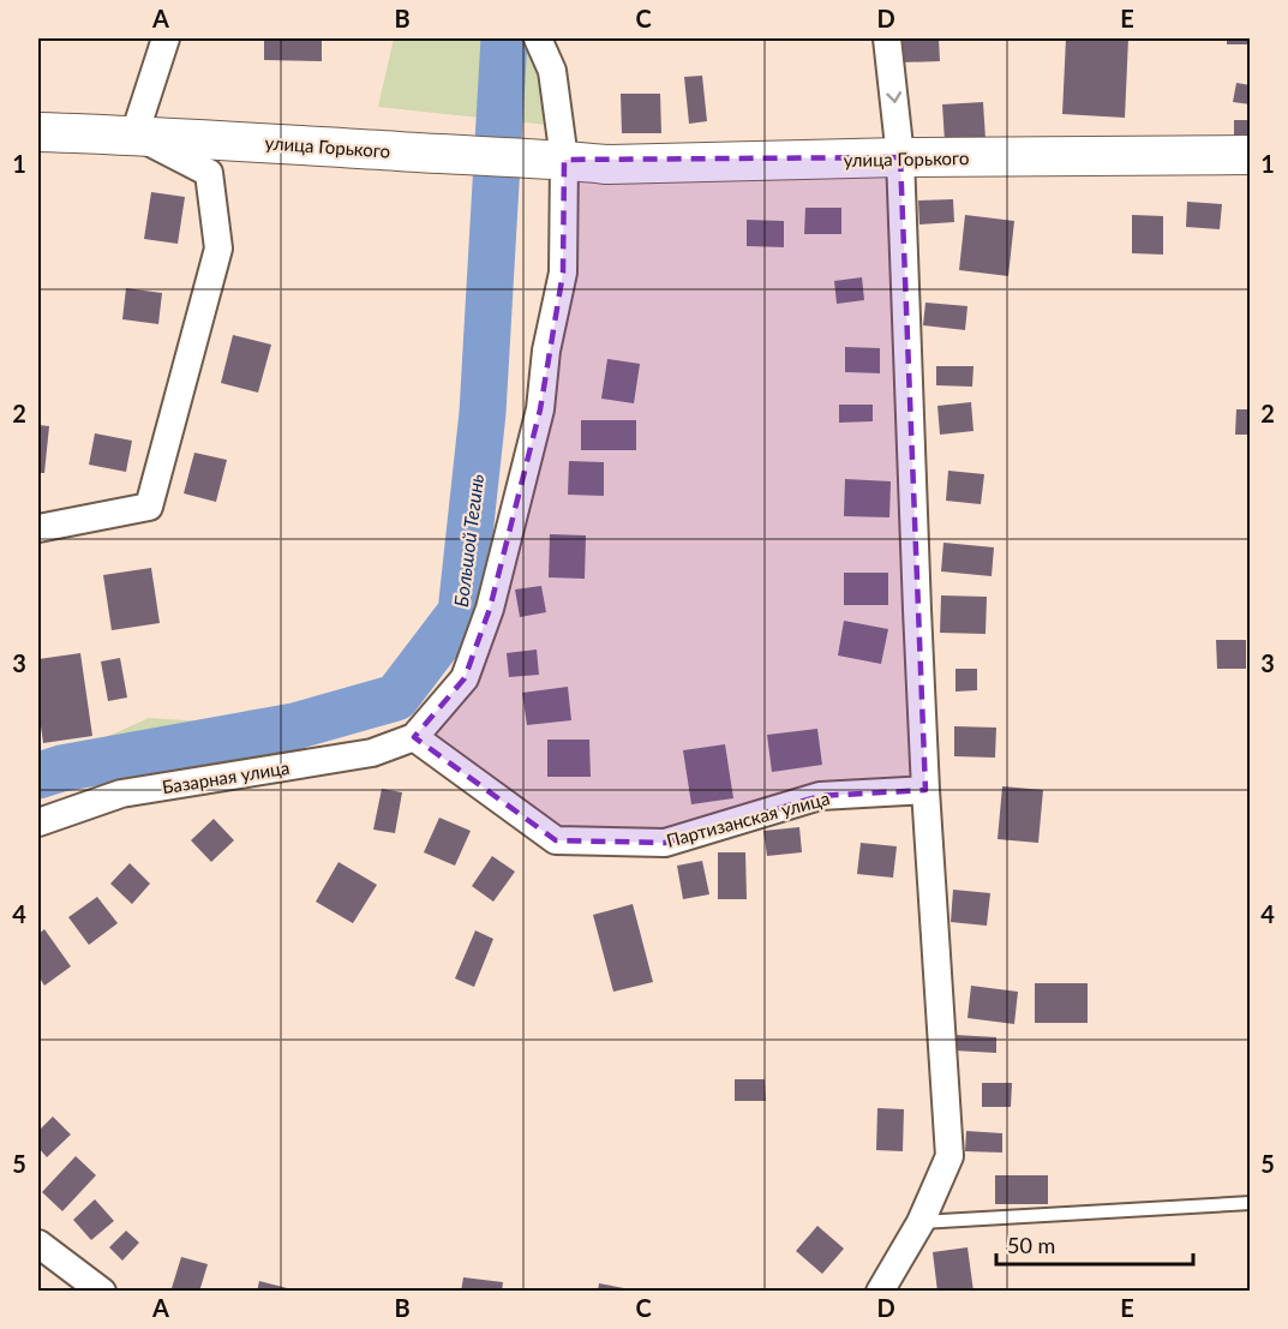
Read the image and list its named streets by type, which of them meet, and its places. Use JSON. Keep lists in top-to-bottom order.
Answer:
{
  "streets": {
    "street": ["улица Горького", "Базарная улица", "Партизанская улица"]
  },
  "crossings": [
    ["Базарная улица", "Партизанская улица"]
  ],
  "water": ["Большой Тегинь"],
  "scale_bar": "50 m",
  "grid": {
    "columns": [
      "A",
      "B",
      "C",
      "D",
      "E"
    ],
    "rows": [
      "1",
      "2",
      "3",
      "4",
      "5"
    ]
  }
}
